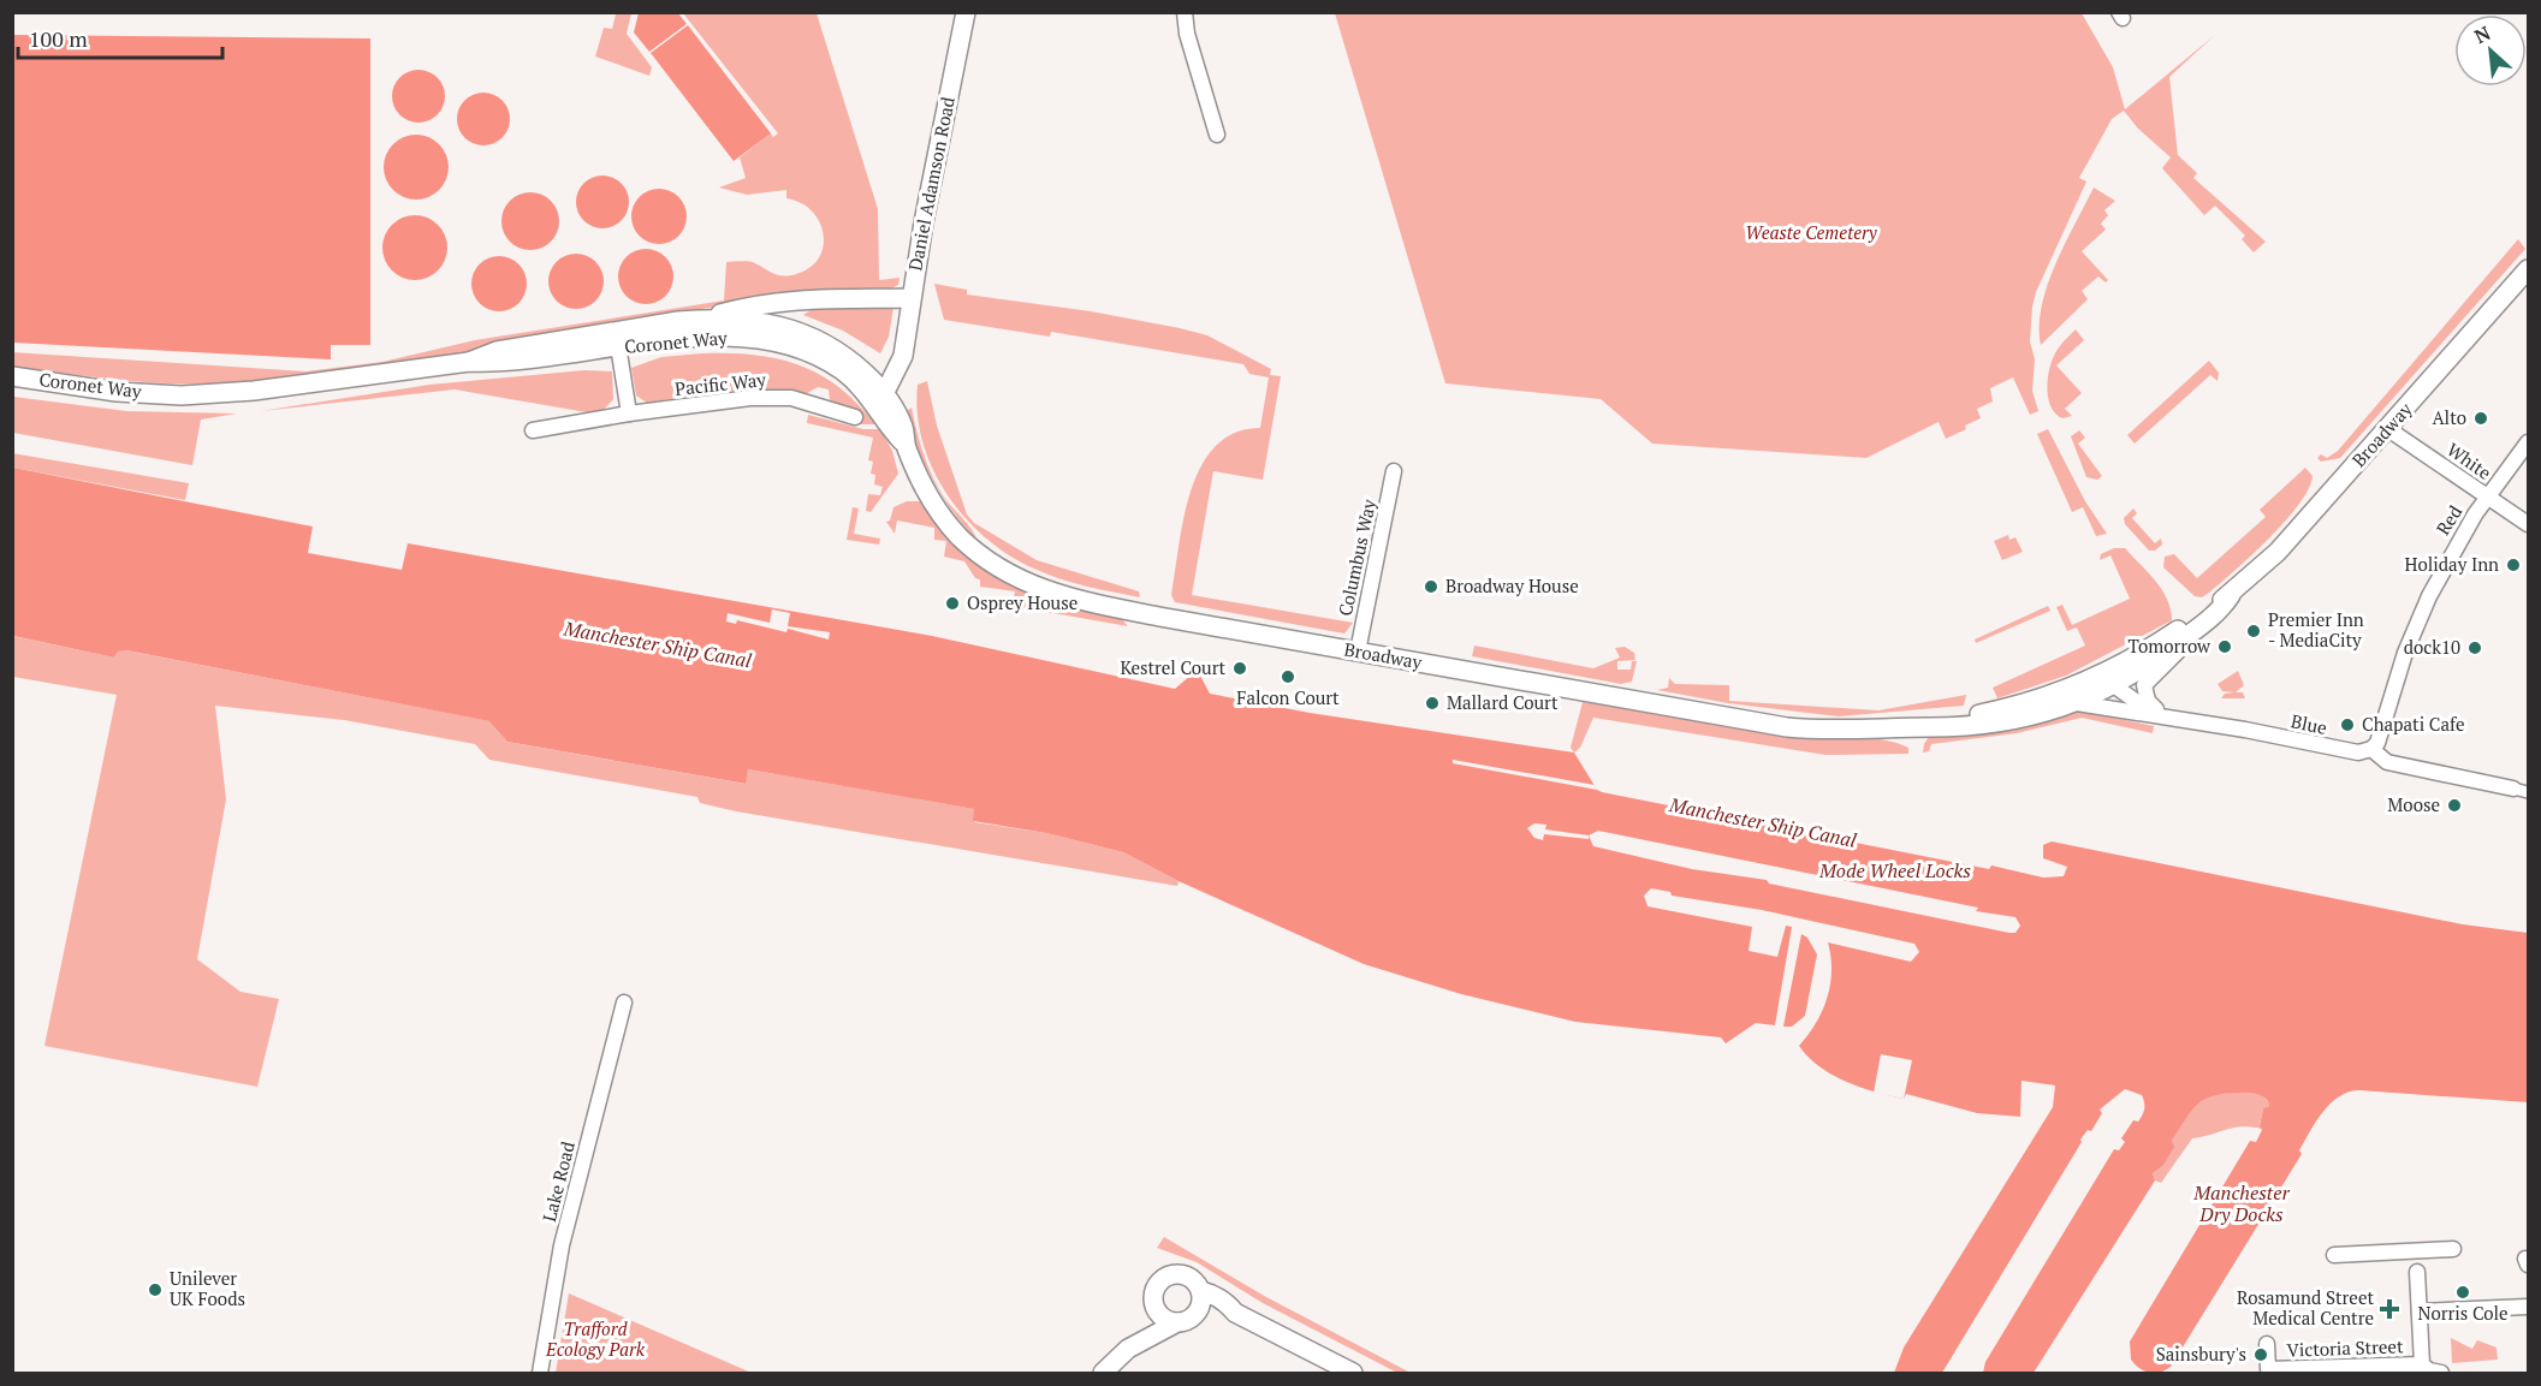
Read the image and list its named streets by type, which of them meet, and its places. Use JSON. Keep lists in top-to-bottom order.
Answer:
{
  "streets": {
    "street": [
      "Daniel Adamson Road",
      "Coronet Way",
      "Pacific Way",
      "Broadway",
      "White",
      "Red",
      "Columbus Way",
      "Blue",
      "Lake Road",
      "Victoria Street"
    ]
  },
  "crossings": [
    ["Daniel Adamson Road", "Coronet Way"],
    ["Coronet Way", "Broadway"],
    ["Broadway", "White"],
    ["Broadway", "Columbus Way"],
    ["Broadway", "Blue"],
    ["White", "Red"],
    ["Red", "Blue"]
  ],
  "water": ["Manchester Ship Canal", "Mode Wheel Locks", "Manchester Dry Docks"],
  "parks": ["Weaste Cemetery", "Trafford Ecology Park"],
  "places": {
    "other": [
      "Alto",
      "Holiday Inn",
      "Broadway House",
      "Osprey House",
      "Premier Inn - MediaCity",
      "Tomorrow",
      "dock10",
      "Kestrel Court",
      "Falcon Court",
      "Mallard Court",
      "Chapati Cafe",
      "Moose",
      "Unilever UK Foods",
      "Norris Cole",
      "Sainsbury's"
    ],
    "health": ["Rosamund Street Medical Centre"]
  },
  "scale_bar": "100 m",
  "north": "top left"
}
